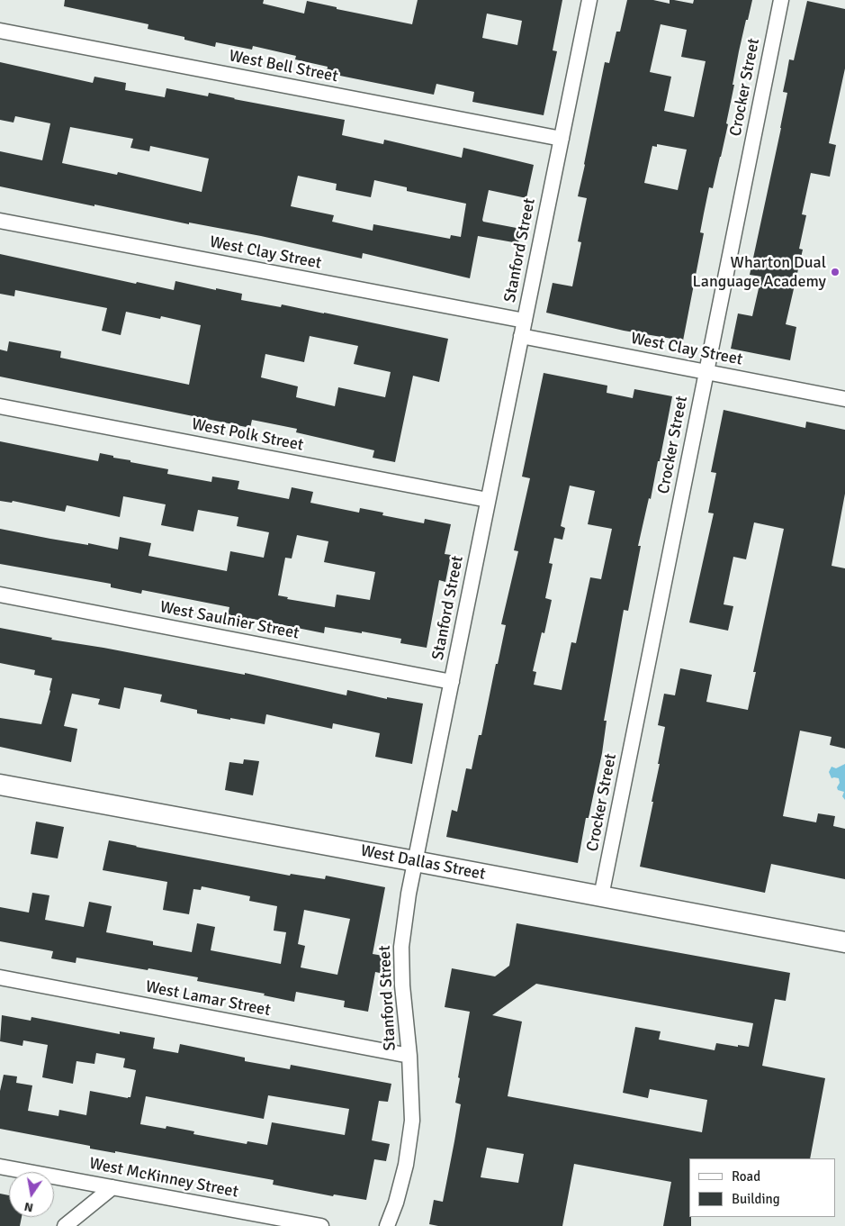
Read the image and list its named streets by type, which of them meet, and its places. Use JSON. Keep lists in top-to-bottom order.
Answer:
{
  "streets": {
    "main road": ["West Dallas Street"],
    "street": [
      "West Bell Street",
      "Crocker Street",
      "Stanford Street",
      "West Clay Street",
      "West Polk Street",
      "West Saulnier Street",
      "West Lamar Street",
      "West McKinney Street"
    ]
  },
  "crossings": [
    ["West Bell Street", "Stanford Street"],
    ["Crocker Street", "West Clay Street"],
    ["Crocker Street", "West Dallas Street"],
    ["Stanford Street", "West Clay Street"],
    ["Stanford Street", "West Polk Street"],
    ["Stanford Street", "West Saulnier Street"],
    ["Stanford Street", "West Dallas Street"],
    ["Stanford Street", "West Lamar Street"]
  ],
  "places": ["Wharton Dual Language Academy"],
  "legend": ["Road", "Building"],
  "north": "bottom"
}
